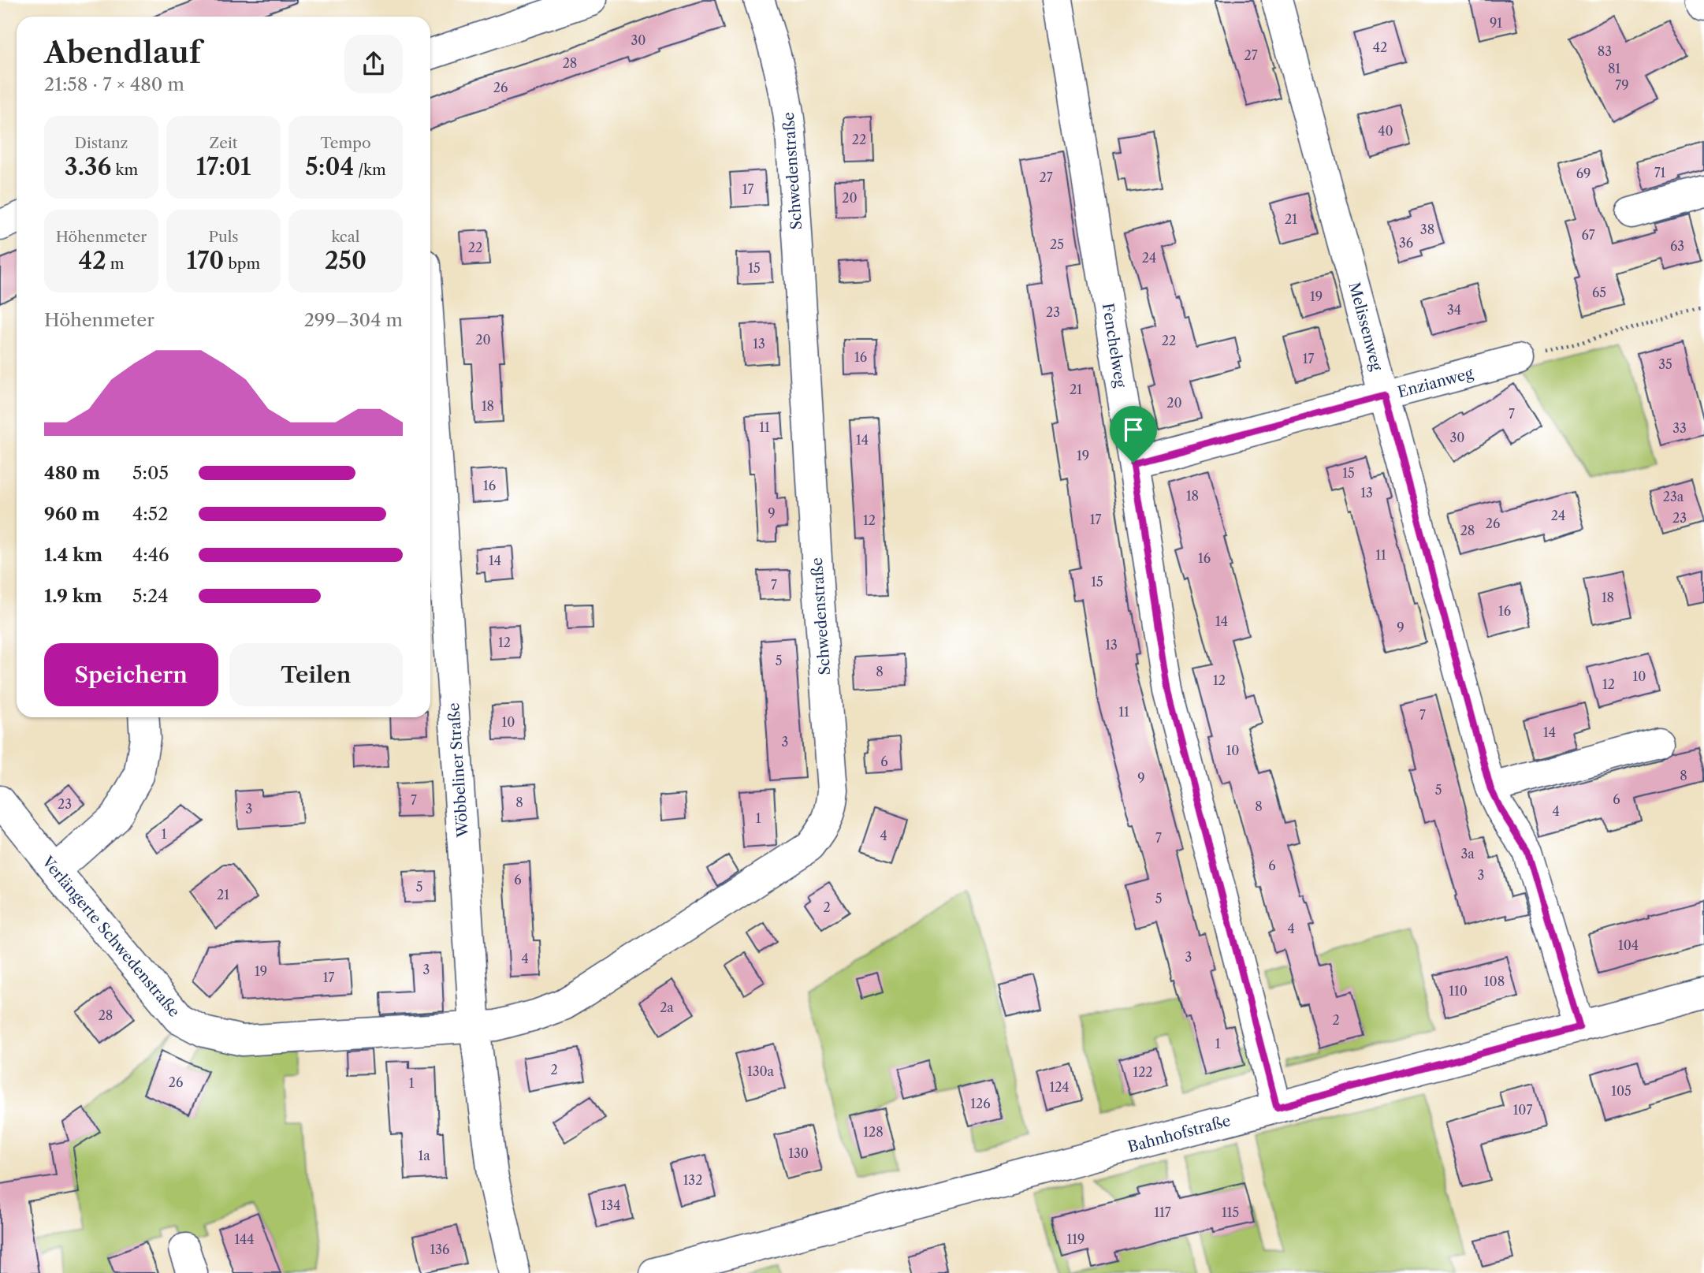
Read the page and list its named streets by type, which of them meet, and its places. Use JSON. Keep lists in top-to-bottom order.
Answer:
{
  "streets": {
    "street": [
      "Schwedenstraße",
      "Melissenweg",
      "Fenchelweg",
      "Enzianweg",
      "Wöbbeliner Straße",
      "Verlängerte Schwedenstraße",
      "Bahnhofstraße"
    ]
  },
  "crossings": [
    ["Schwedenstraße", "Wöbbeliner Straße"],
    ["Schwedenstraße", "Verlängerte Schwedenstraße"],
    ["Melissenweg", "Enzianweg"],
    ["Melissenweg", "Bahnhofstraße"],
    ["Fenchelweg", "Enzianweg"],
    ["Fenchelweg", "Bahnhofstraße"],
    ["Wöbbeliner Straße", "Verlängerte Schwedenstraße"]
  ],
  "house_numbers": [
    "91",
    "30",
    "42",
    "83",
    "27",
    "28",
    "81",
    "79",
    "26",
    "40",
    "22",
    "71",
    "69",
    "27",
    "17",
    "20",
    "21",
    "38",
    "67",
    "36",
    "25",
    "63",
    "22",
    "24",
    "15",
    "65",
    "19",
    "34",
    "23",
    "20",
    "22",
    "13",
    "16",
    "17",
    "35",
    "21",
    "20",
    "18",
    "7",
    "11",
    "33",
    "30",
    "14",
    "19",
    "15",
    "16",
    "13",
    "18",
    "23a",
    "9",
    "24",
    "23",
    "17",
    "12",
    "26",
    "28",
    "11",
    "16",
    "14",
    "15",
    "7",
    "18",
    "16",
    "14",
    "9",
    "12",
    "13",
    "5",
    "8",
    "10",
    "12",
    "12",
    "11",
    "7",
    "10",
    "14",
    "3",
    "10",
    "6",
    "8",
    "9",
    "5",
    "6",
    "7",
    "8",
    "23",
    "8",
    "3",
    "4",
    "1",
    "1",
    "4",
    "7",
    "3a",
    "6",
    "3",
    "6",
    "5",
    "21",
    "5",
    "2",
    "4",
    "104",
    "3",
    "4",
    "3",
    "19",
    "17",
    "108",
    "110",
    "2a",
    "28",
    "2",
    "1",
    "2",
    "130a",
    "122",
    "26",
    "1",
    "124",
    "105",
    "126",
    "107",
    "128",
    "130",
    "1a",
    "132",
    "134",
    "117",
    "115",
    "144",
    "119",
    "136"
  ],
  "page": {
    "heading": ["Abendlauf", "21:58 · 7 × 480 m"],
    "stats": [
      ["Distanz", "3.36 km"],
      ["Zeit", "17:01"],
      ["Tempo", "5:04 /km"],
      ["Höhenmeter", "42 m"],
      ["Puls", "170 bpm"],
      ["kcal", "250"]
    ],
    "chart": ["Höhenmeter", "299–304 m"],
    "list": [
      {
        "name": "480 m",
        "note": "5:05"
      },
      {
        "name": "960 m",
        "note": "4:52"
      },
      {
        "name": "1.4 km",
        "note": "4:46"
      },
      {
        "name": "1.9 km",
        "note": "5:24"
      }
    ],
    "buttons": ["Speichern", "Teilen"]
  }
}
